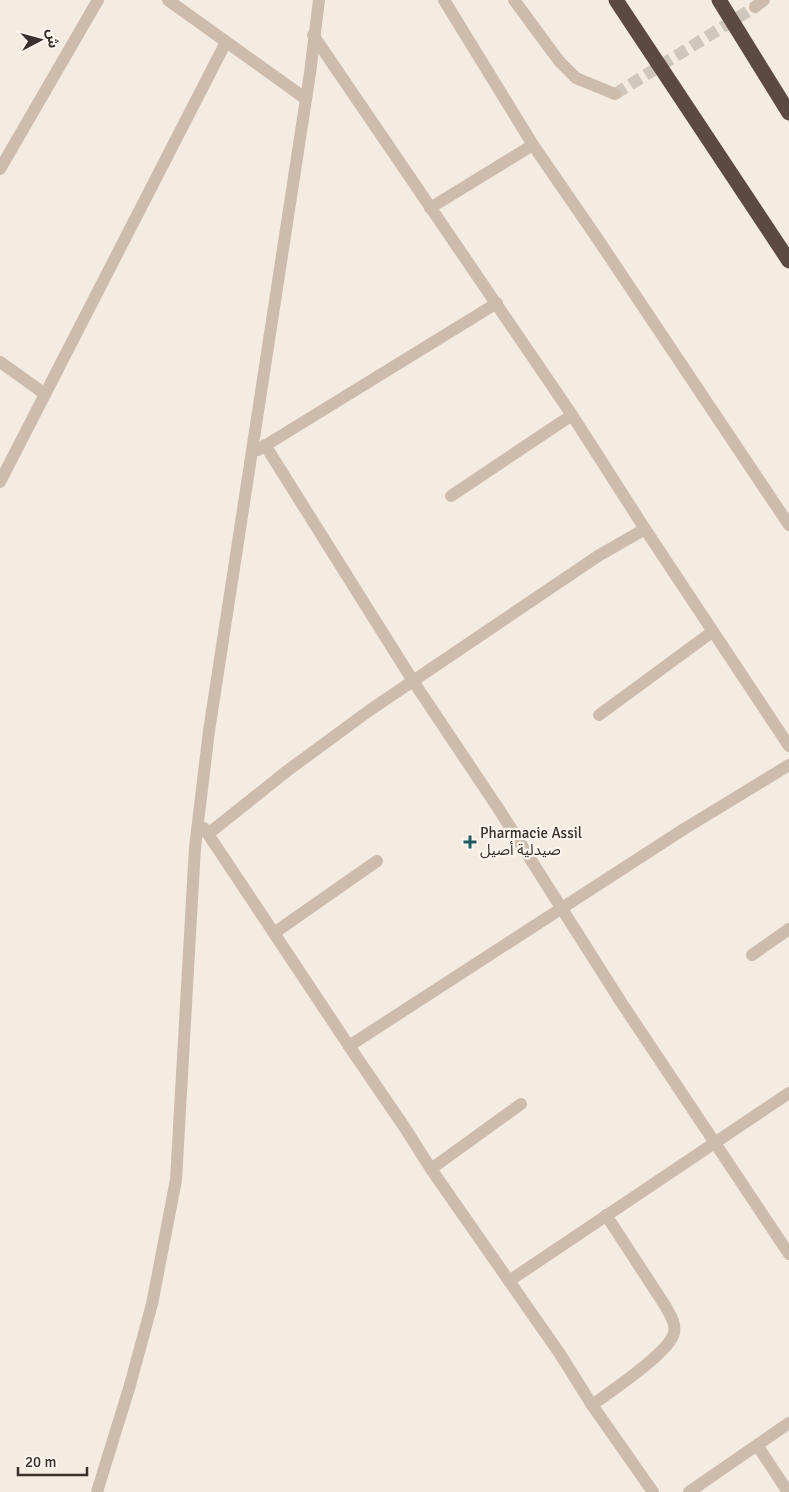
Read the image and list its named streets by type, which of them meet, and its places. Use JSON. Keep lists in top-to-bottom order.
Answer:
{
  "places": {
    "health": ["Pharmacie Assil صيدلية أصيل"]
  },
  "scale_bar": "20 m",
  "north": "right"
}
